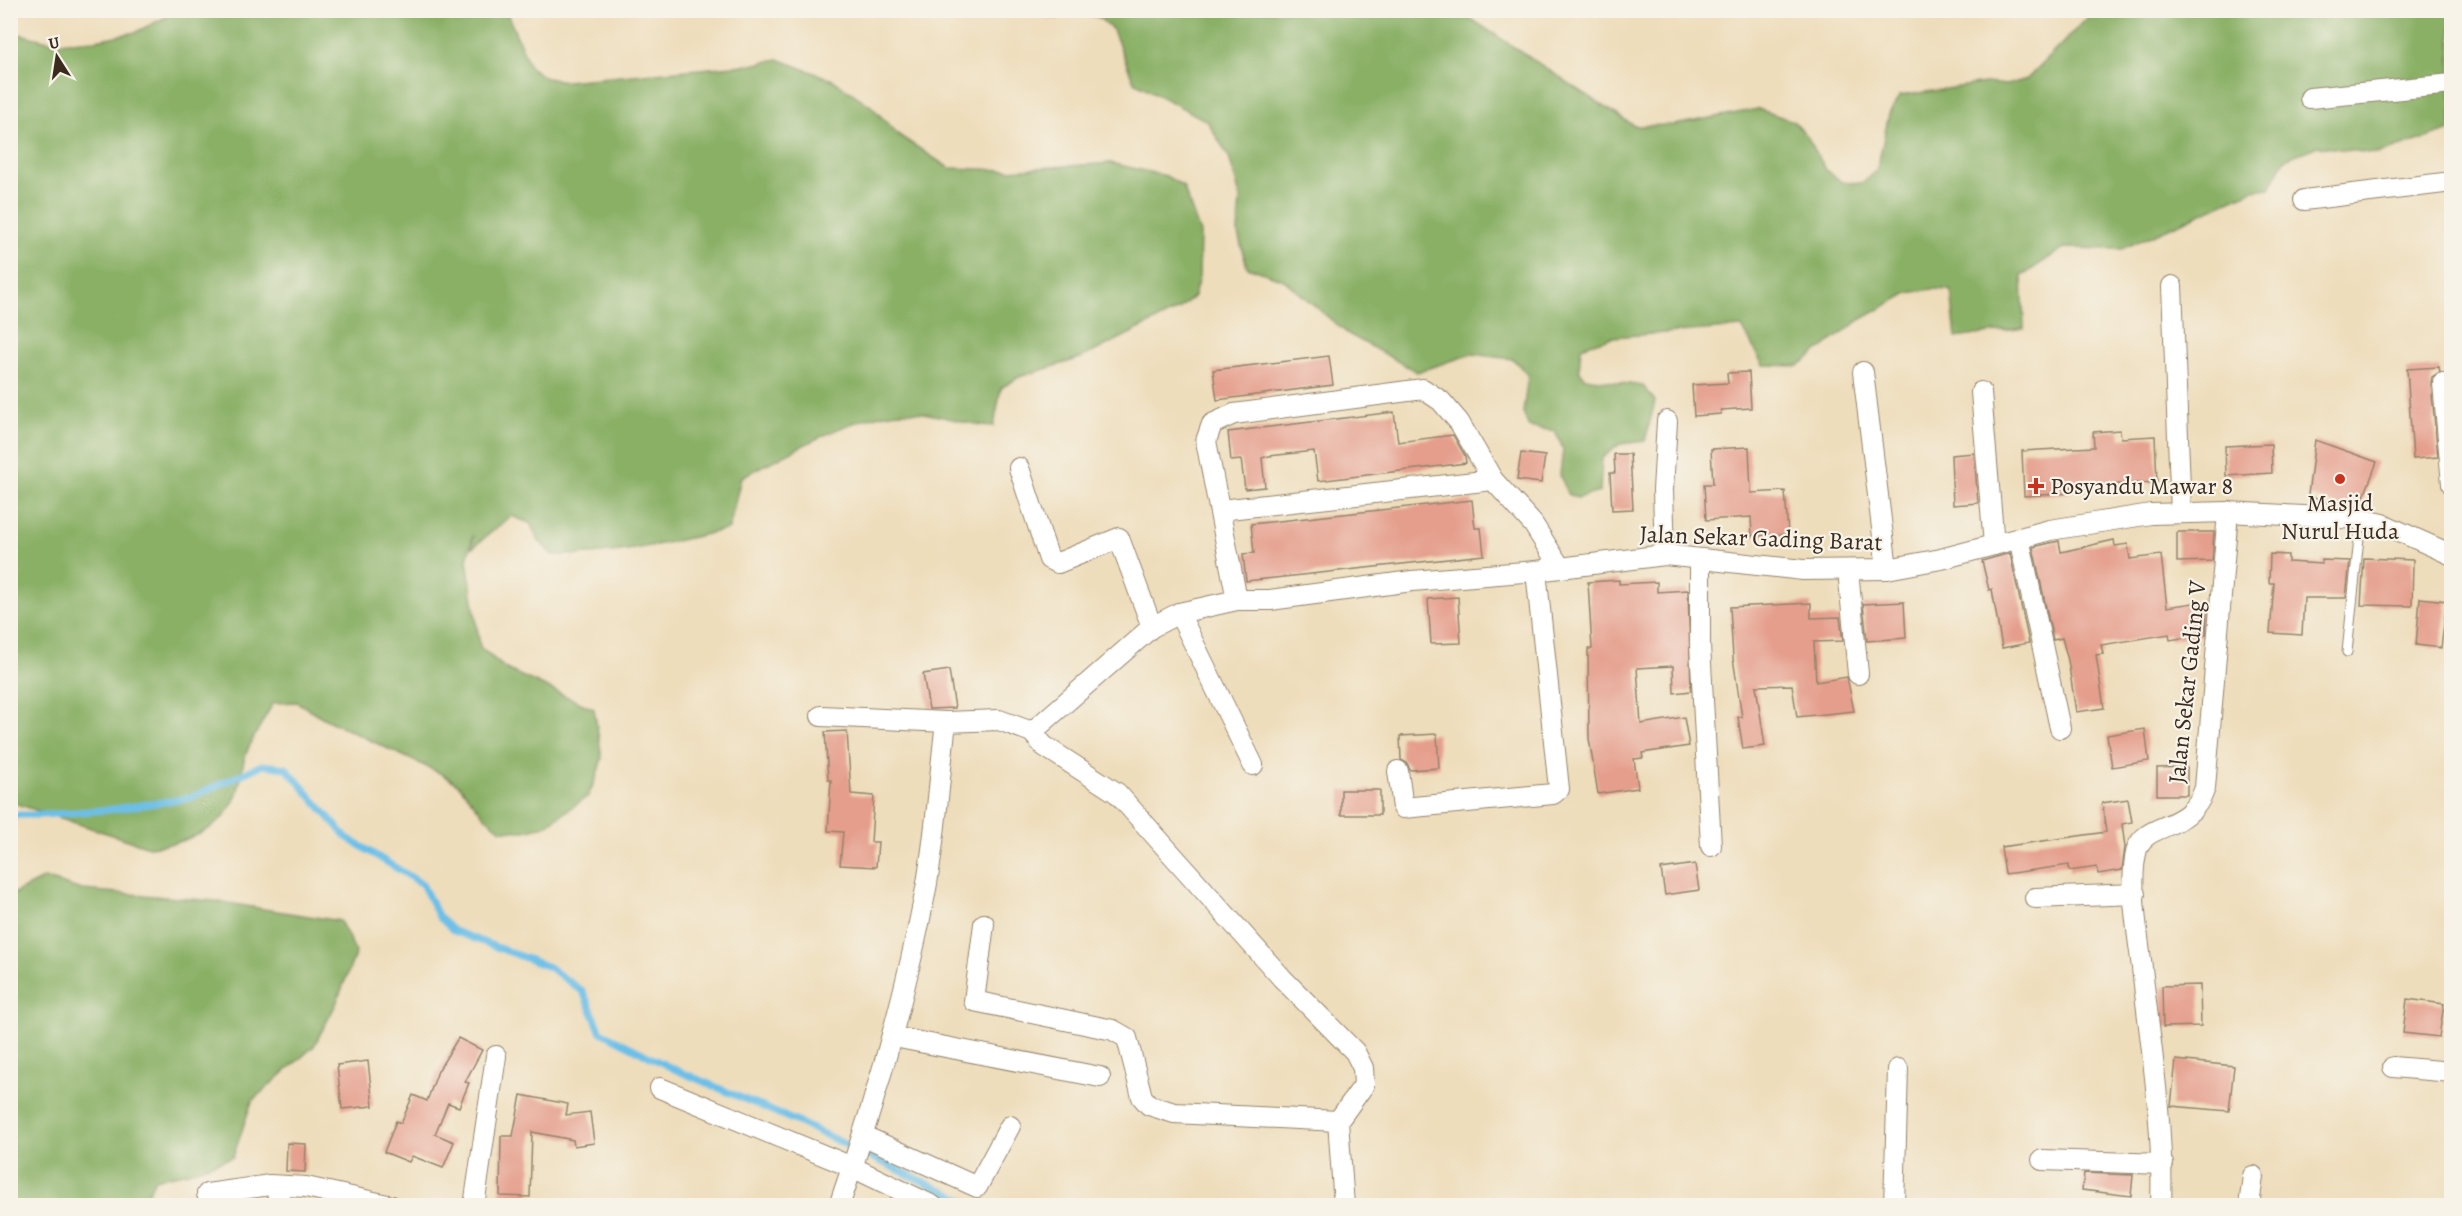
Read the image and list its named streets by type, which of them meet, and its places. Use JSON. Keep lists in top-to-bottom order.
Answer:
{
  "streets": {
    "street": ["Jalan Sekar Gading Barat", "Jalan Sekar Gading V"]
  },
  "crossings": [
    ["Jalan Sekar Gading Barat", "Jalan Sekar Gading V"]
  ],
  "places": {
    "other": ["Masjid Nurul Huda"],
    "health": ["Posyandu Mawar 8"]
  },
  "north": "top"
}
